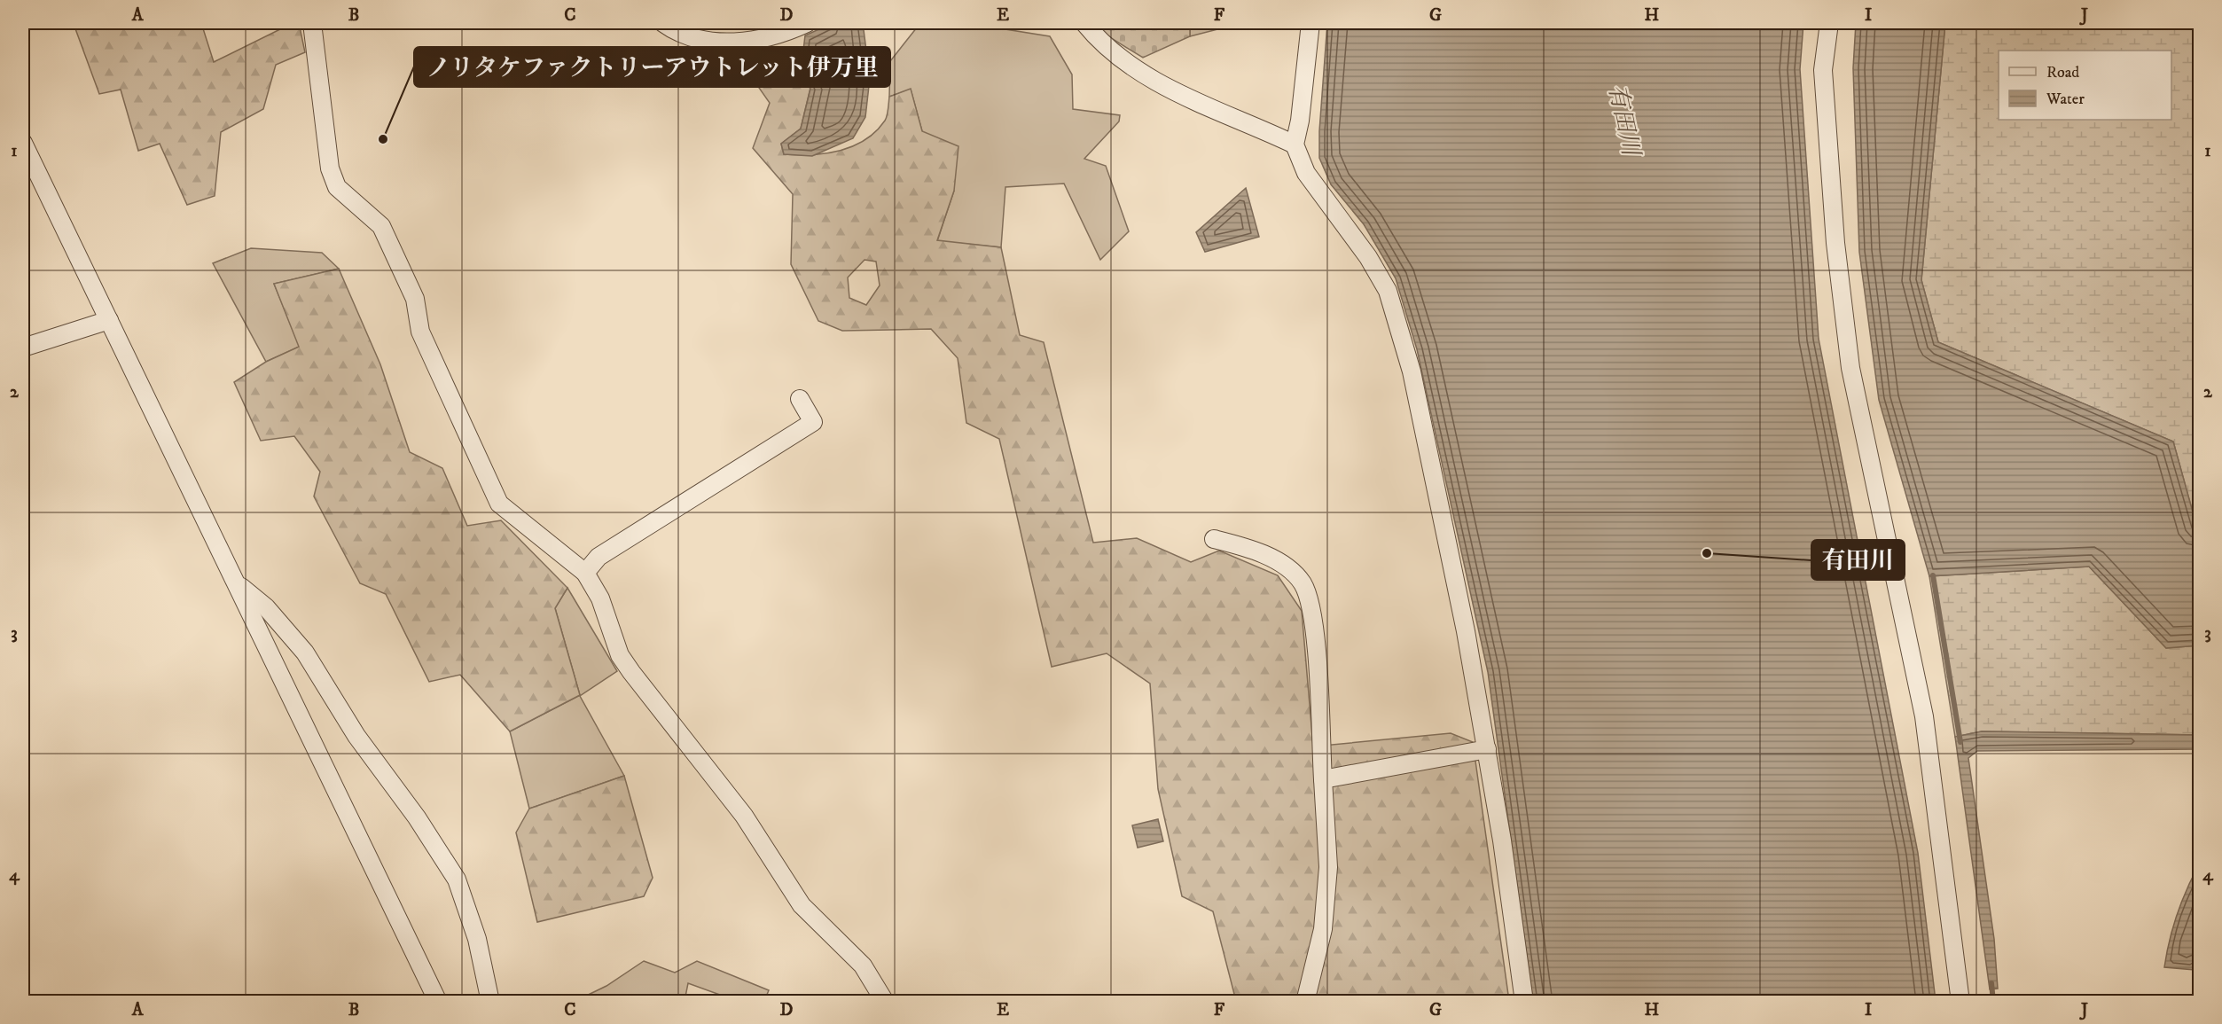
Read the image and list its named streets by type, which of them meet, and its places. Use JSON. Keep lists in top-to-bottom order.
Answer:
{
  "water": ["有田川"],
  "places": ["ノリタケファクトリーアウトレット伊万里", "有田川"],
  "legend": ["Road", "Water"],
  "grid": {
    "columns": [
      "A",
      "B",
      "C",
      "D",
      "E",
      "F",
      "G",
      "H",
      "I",
      "J"
    ],
    "rows": [
      "1",
      "2",
      "3",
      "4"
    ]
  }
}
